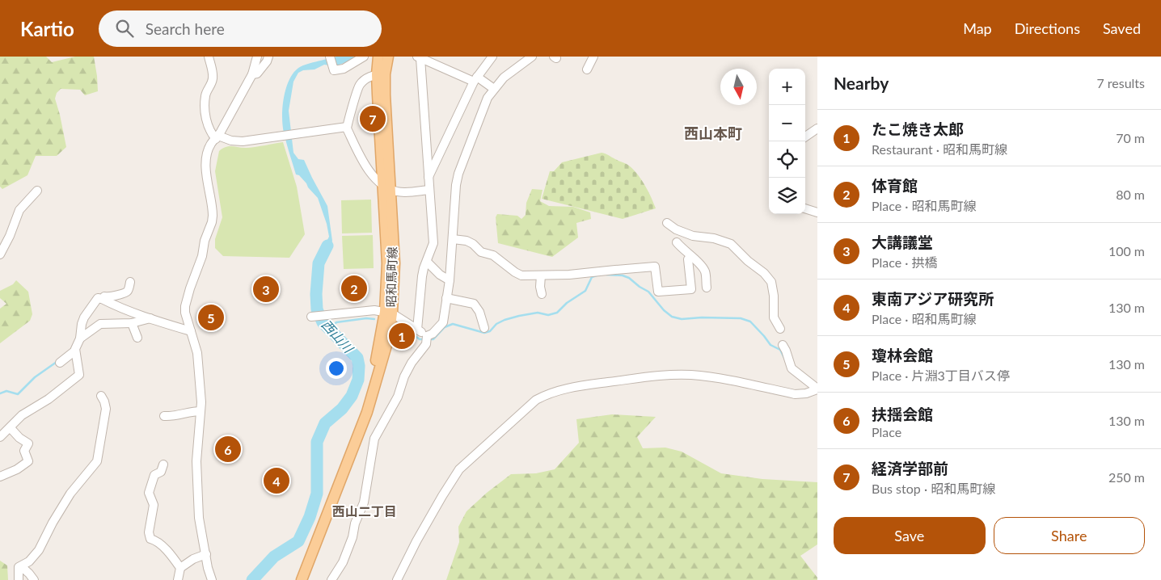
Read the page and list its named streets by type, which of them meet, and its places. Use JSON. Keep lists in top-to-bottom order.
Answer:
{
  "streets": {
    "main road": ["昭和馬町線"]
  },
  "districts": ["西山本町", "西山二丁目"],
  "water": ["西山川"],
  "north": "bottom",
  "page": {
    "header": "Kartio",
    "search": "Search here",
    "nav": ["Map", "Directions", "Saved"],
    "heading": ["Nearby", "7 results"],
    "map_buttons": ["+", "−"],
    "pins": [
      "7",
      "2",
      "3",
      "5",
      "1",
      "6",
      "4"
    ],
    "list": [
      {
        "mark": "1",
        "name": "たこ焼き太郎",
        "note": "Restaurant · 昭和馬町線",
        "value": "70 m"
      },
      {
        "mark": "2",
        "name": "体育館",
        "note": "Place · 昭和馬町線",
        "value": "80 m"
      },
      {
        "mark": "3",
        "name": "大講議堂",
        "note": "Place · 拱橋",
        "value": "100 m"
      },
      {
        "mark": "4",
        "name": "東南アジア研究所",
        "note": "Place · 昭和馬町線",
        "value": "130 m"
      },
      {
        "mark": "5",
        "name": "瓊林会館",
        "note": "Place · 片淵3丁目バス停",
        "value": "130 m"
      },
      {
        "mark": "6",
        "name": "扶揺会館",
        "note": "Place",
        "value": "130 m"
      },
      {
        "mark": "7",
        "name": "経済学部前",
        "note": "Bus stop · 昭和馬町線",
        "value": "250 m"
      }
    ],
    "buttons": ["Save", "Share"]
  }
}
